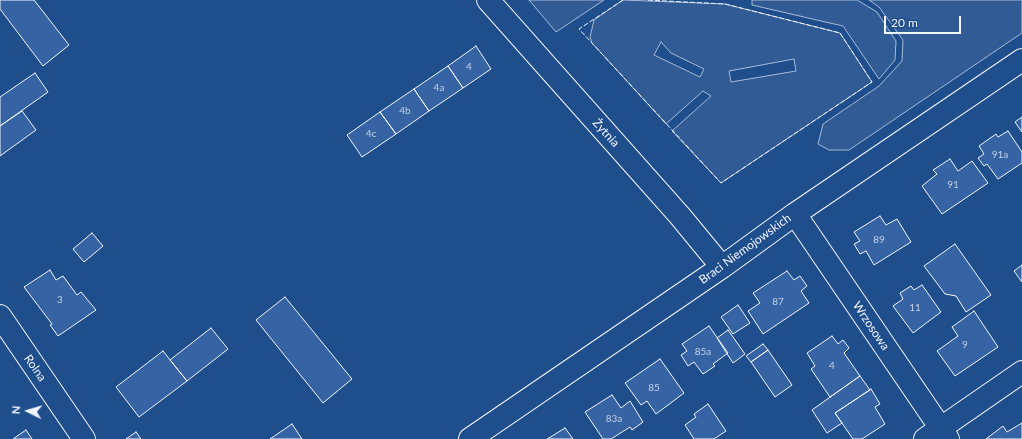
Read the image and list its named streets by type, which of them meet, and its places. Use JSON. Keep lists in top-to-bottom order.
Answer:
{
  "streets": {
    "street": [
      "Żytnia",
      "Braci Niemojowskich",
      "Wrzosowa",
      "Rolna"
    ]
  },
  "crossings": [
    ["Żytnia", "Braci Niemojowskich"],
    ["Braci Niemojowskich", "Wrzosowa"]
  ],
  "house_numbers": [
    "4",
    "4a",
    "4b",
    "4c",
    "91a",
    "91",
    "89",
    "3",
    "87",
    "11",
    "9",
    "85a",
    "4",
    "85",
    "83a"
  ],
  "scale_bar": "20 m",
  "north": "left"
}
